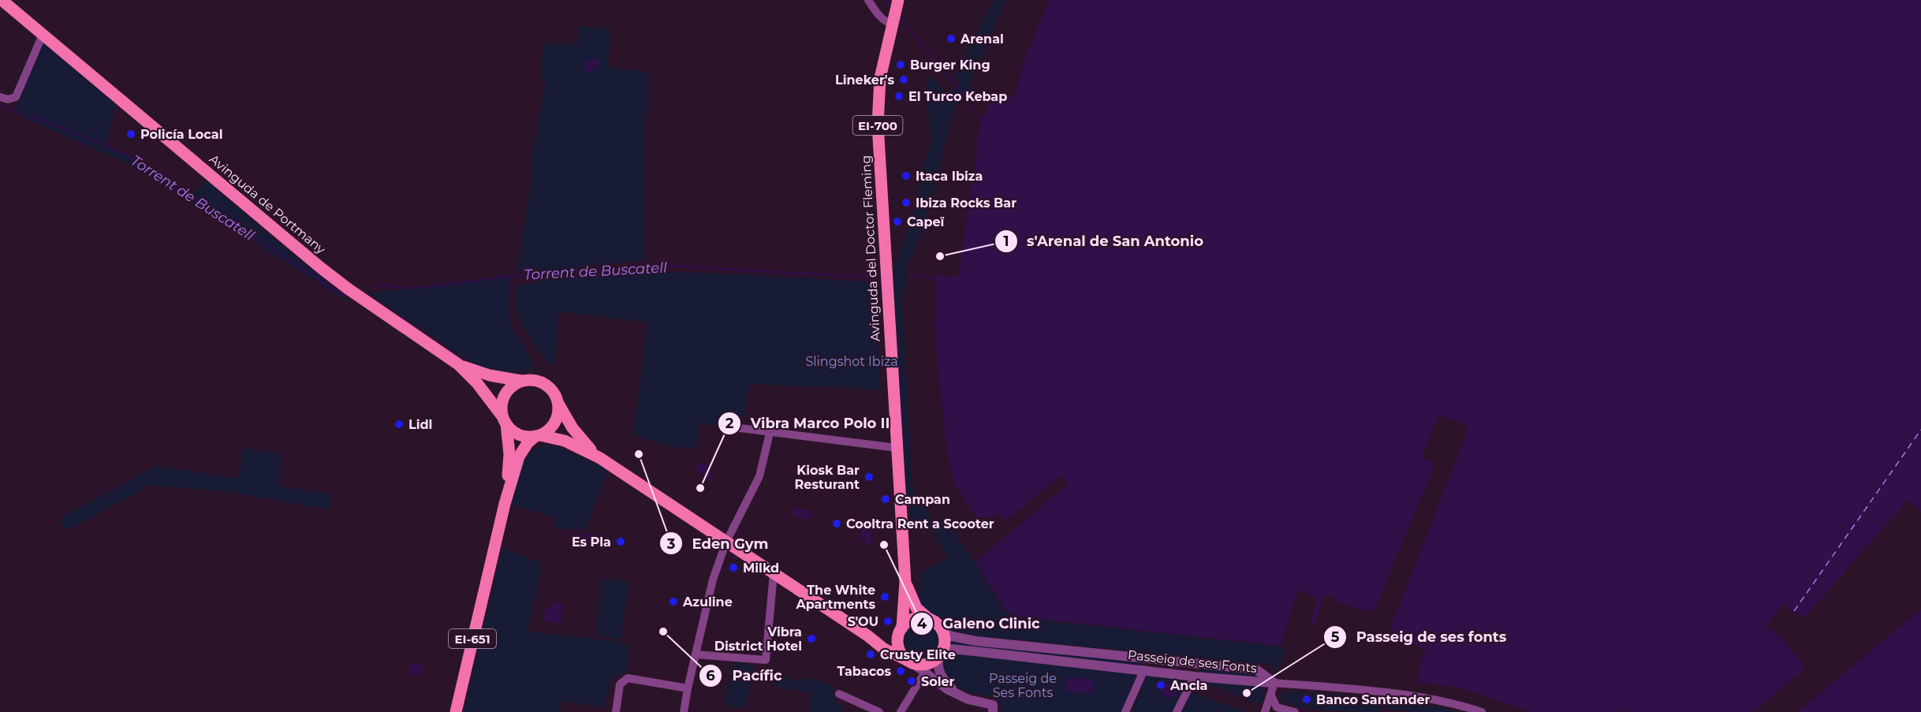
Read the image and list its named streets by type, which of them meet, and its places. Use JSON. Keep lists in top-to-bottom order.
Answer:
{
  "streets": {
    "main road": [
      "EI-700",
      "Avinguda de Portmany",
      "Avinguda del Doctor Fleming",
      "EI-651"
    ],
    "street": ["Passeig de ses Fonts"]
  },
  "crossings": [
    ["Avinguda de Portmany", "EI-651"],
    ["Avinguda del Doctor Fleming", "Passeig de ses Fonts"]
  ],
  "water": ["Torrent de Buscatell"],
  "parks": ["Slingshot Ibiza", "Passeig de Ses Fonts"],
  "places": [
    "Arenal",
    "Burger King",
    "Lineker's",
    "El Turco Kebap",
    "Policía Local",
    "Itaca Ibiza",
    "Ibiza Rocks Bar",
    "Capeï",
    "s'Arenal de San Antonio",
    "Lidl",
    "Eden Gym",
    "Kiosk Bar Resturant",
    "Vibra Marco Polo II",
    "Campan",
    "Cooltra Rent a Scooter",
    "Es Pla",
    "Galeno Clinic",
    "Milkd",
    "The White Apartments",
    "Azuline",
    "S'OU",
    "Pacífic",
    "Vibra District Hotel",
    "Crusty Elite",
    "Tabacos",
    "Soler",
    "Ancla",
    "Passeig de ses fonts",
    "Banco Santander"
  ]
}
